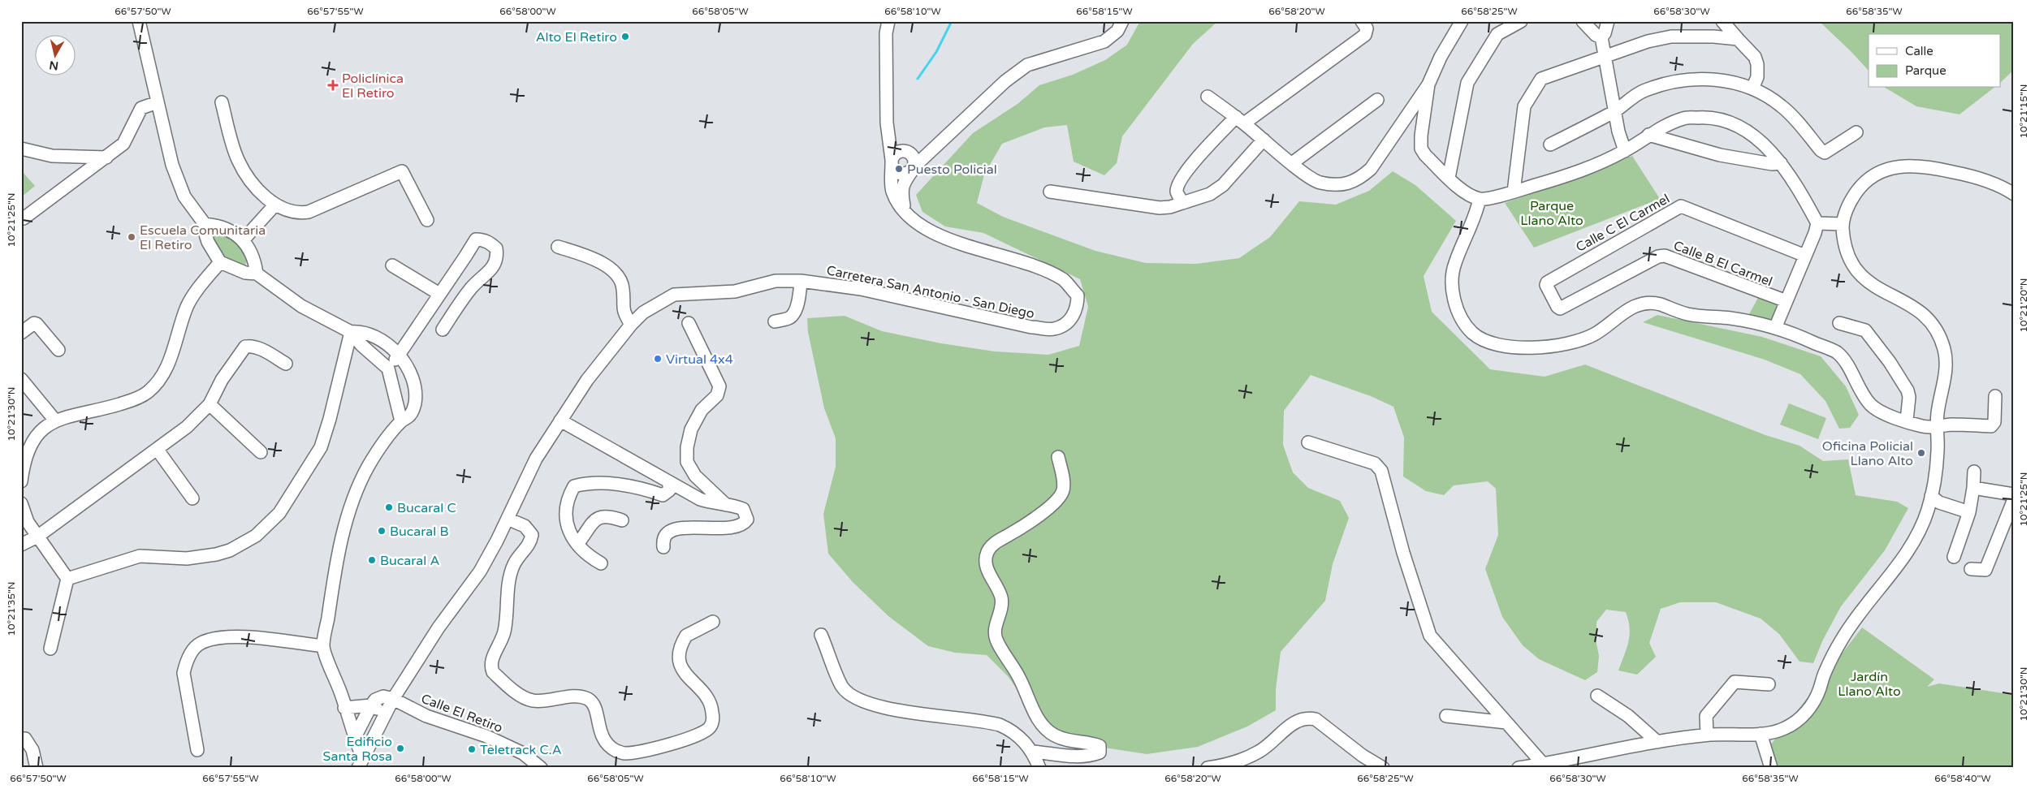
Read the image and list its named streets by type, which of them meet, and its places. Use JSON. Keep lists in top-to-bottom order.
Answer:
{
  "streets": {
    "street": [
      "Calle C El Carmel",
      "Calle B El Carmel",
      "Carretera San Antonio - San Diego",
      "Calle El Retiro"
    ]
  },
  "crossings": [
    ["Calle C El Carmel", "Calle B El Carmel"],
    ["Carretera San Antonio - San Diego", "Calle El Retiro"]
  ],
  "parks": ["Parque Llano Alto", "Jardín Llano Alto"],
  "places": {
    "other": [
      "Alto El Retiro",
      "Puesto Policial",
      "Escuela Comunitaria El Retiro",
      "Virtual 4x4",
      "Oficina Policial Llano Alto",
      "Bucaral C",
      "Bucaral B",
      "Bucaral A",
      "Edificio Santa Rosa",
      "Teletrack C.A"
    ],
    "health": ["Policlínica El Retiro"]
  },
  "legend": ["Calle", "Parque"],
  "north": "bottom",
  "coordinates": [
    "66°57'50\"W",
    "66°57'55\"W",
    "66°58'00\"W",
    "66°58'05\"W",
    "66°58'10\"W",
    "66°58'15\"W",
    "66°58'20\"W",
    "66°58'25\"W",
    "66°58'30\"W",
    "66°58'35\"W",
    "10°21'15\"N",
    "10°21'25\"N",
    "10°21'20\"N",
    "10°21'30\"N",
    "10°21'35\"N",
    "66°58'40\"W"
  ]
}
